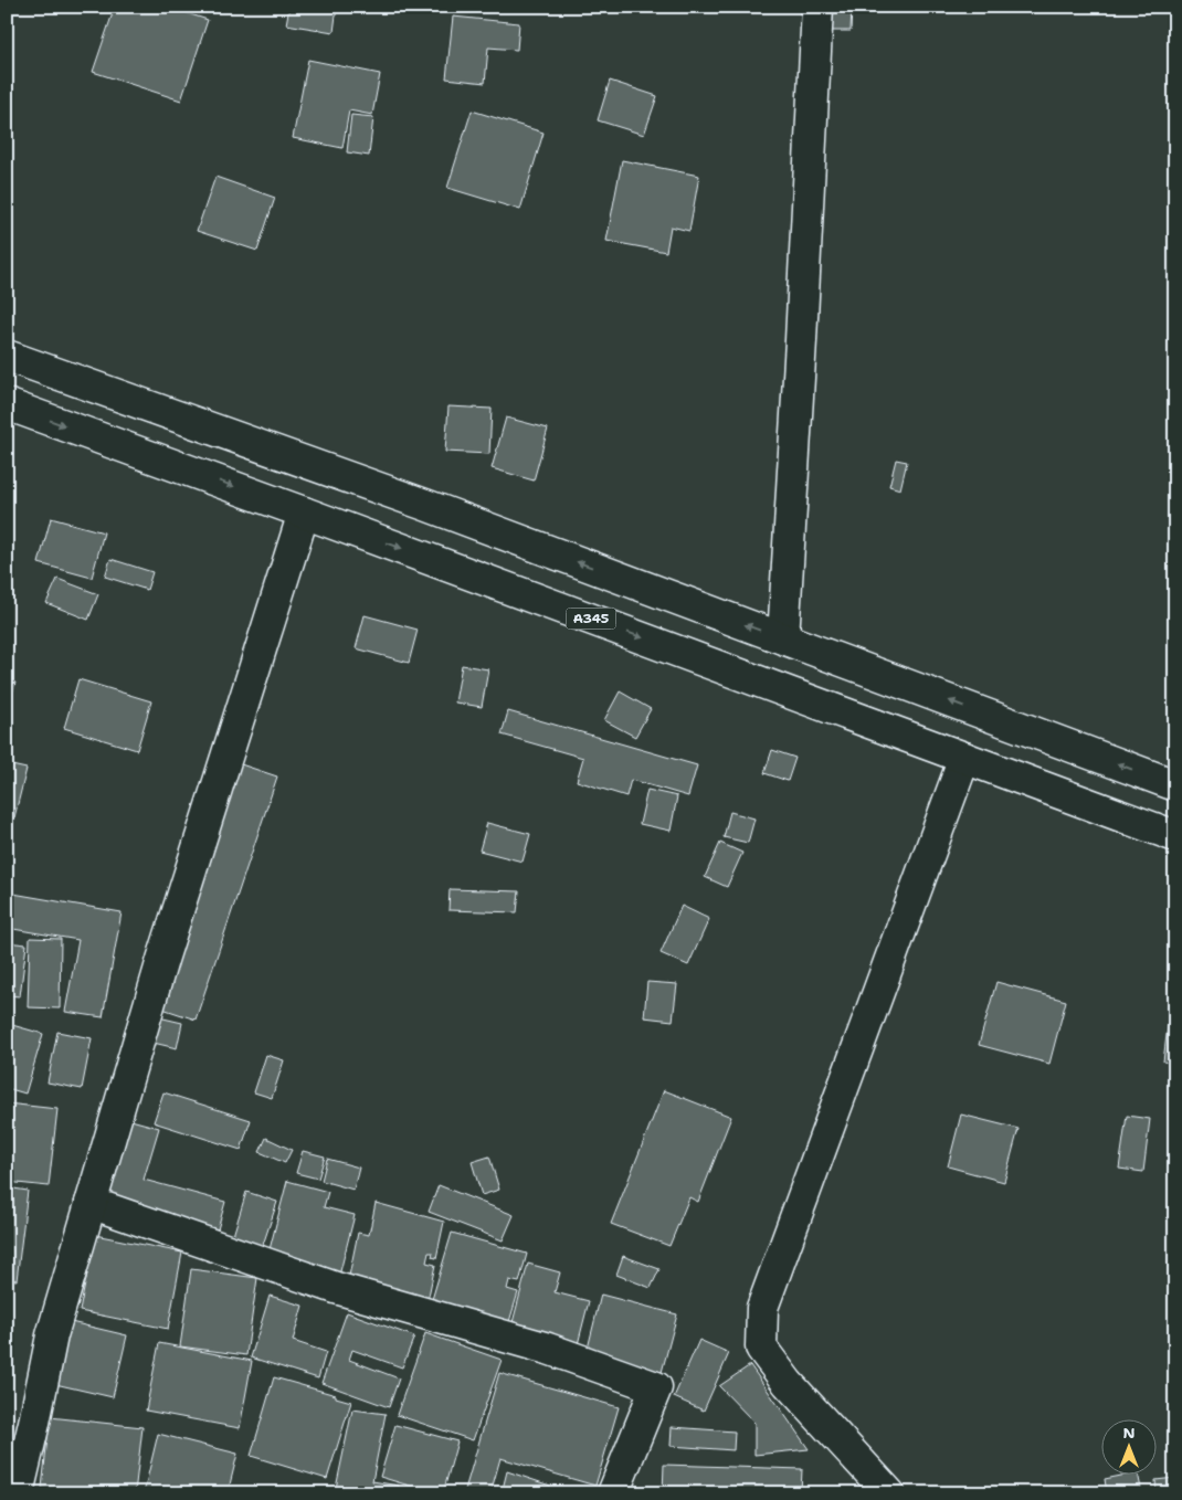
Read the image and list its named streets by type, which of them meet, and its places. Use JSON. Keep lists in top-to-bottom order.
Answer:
{
  "streets": {
    "main road": ["A345"]
  },
  "north": "top"
}
